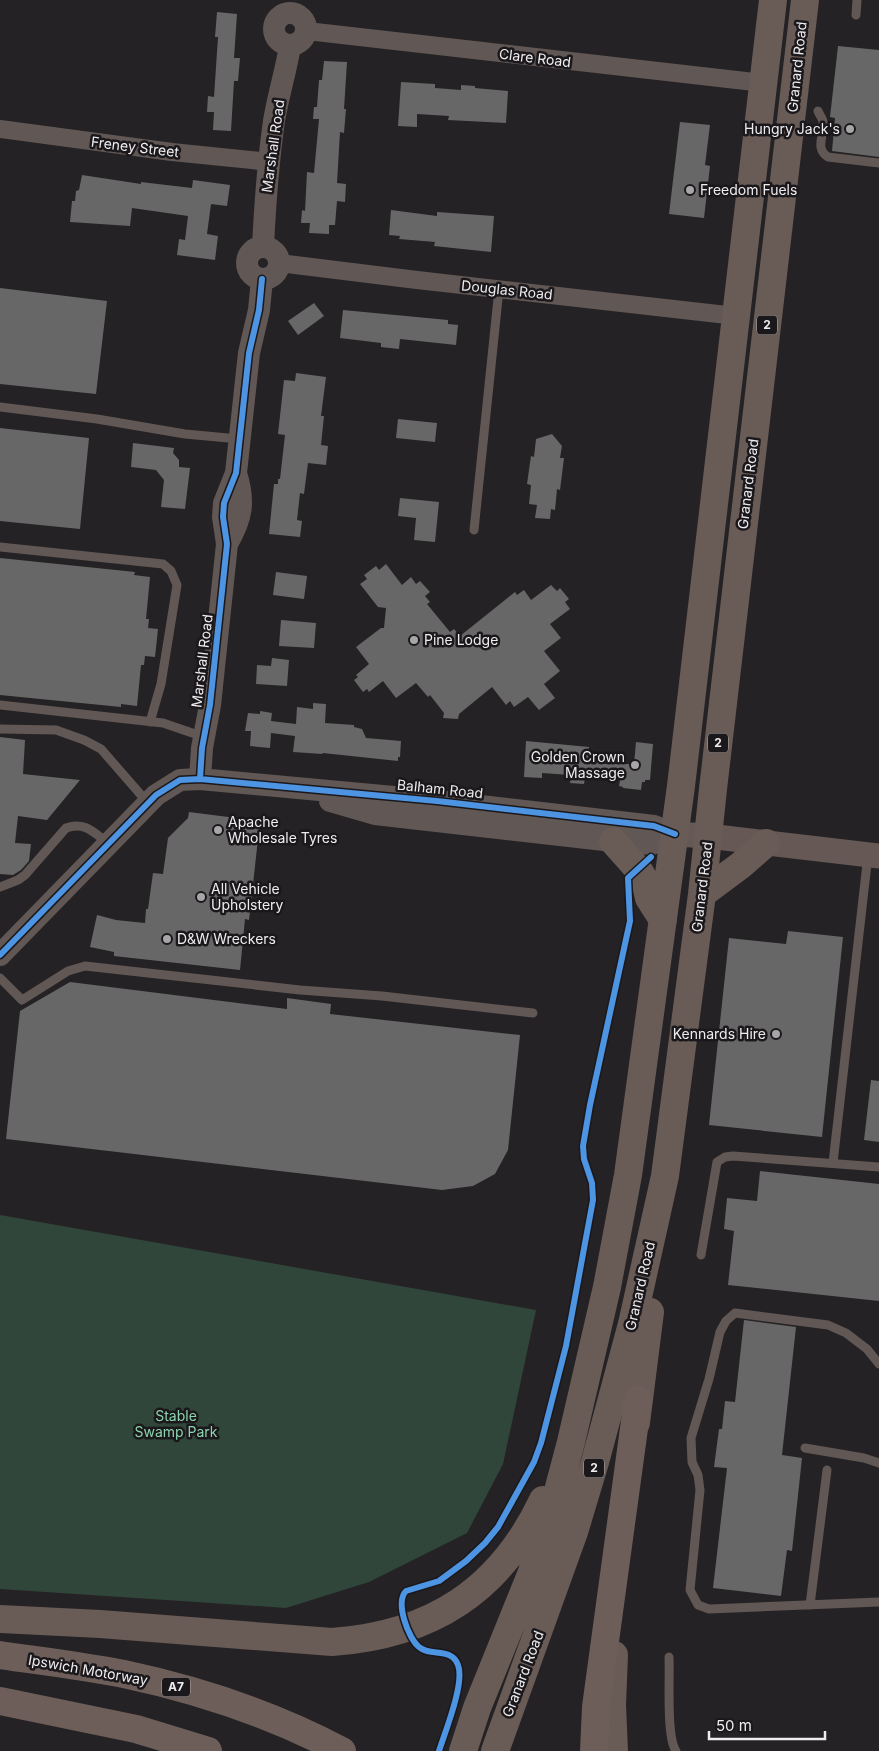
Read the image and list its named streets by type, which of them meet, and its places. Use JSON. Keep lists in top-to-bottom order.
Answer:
{
  "streets": {
    "highway": [
      "Granard Road",
      "2",
      "Ipswich Motorway",
      "A7"
    ],
    "main road": ["Balham Road"],
    "street": [
      "Clare Road",
      "Marshall Road",
      "Freney Street",
      "Douglas Road"
    ]
  },
  "crossings": [
    ["Clare Road", "Marshall Road"],
    ["Clare Road", "2"],
    ["Granard Road", "Balham Road"],
    ["Marshall Road", "Freney Street"],
    ["Marshall Road", "Douglas Road"],
    ["Marshall Road", "Balham Road"],
    ["Douglas Road", "2"],
    ["2", "Balham Road"]
  ],
  "parks": ["Stable Swamp Park"],
  "places": [
    "Hungry Jack's",
    "Freedom Fuels",
    "Pine Lodge",
    "Golden Crown Massage",
    "Apache Wholesale Tyres",
    "All Vehicle Upholstery",
    "D&W Wreckers",
    "Kennards Hire"
  ],
  "scale_bar": "50 m"
}
